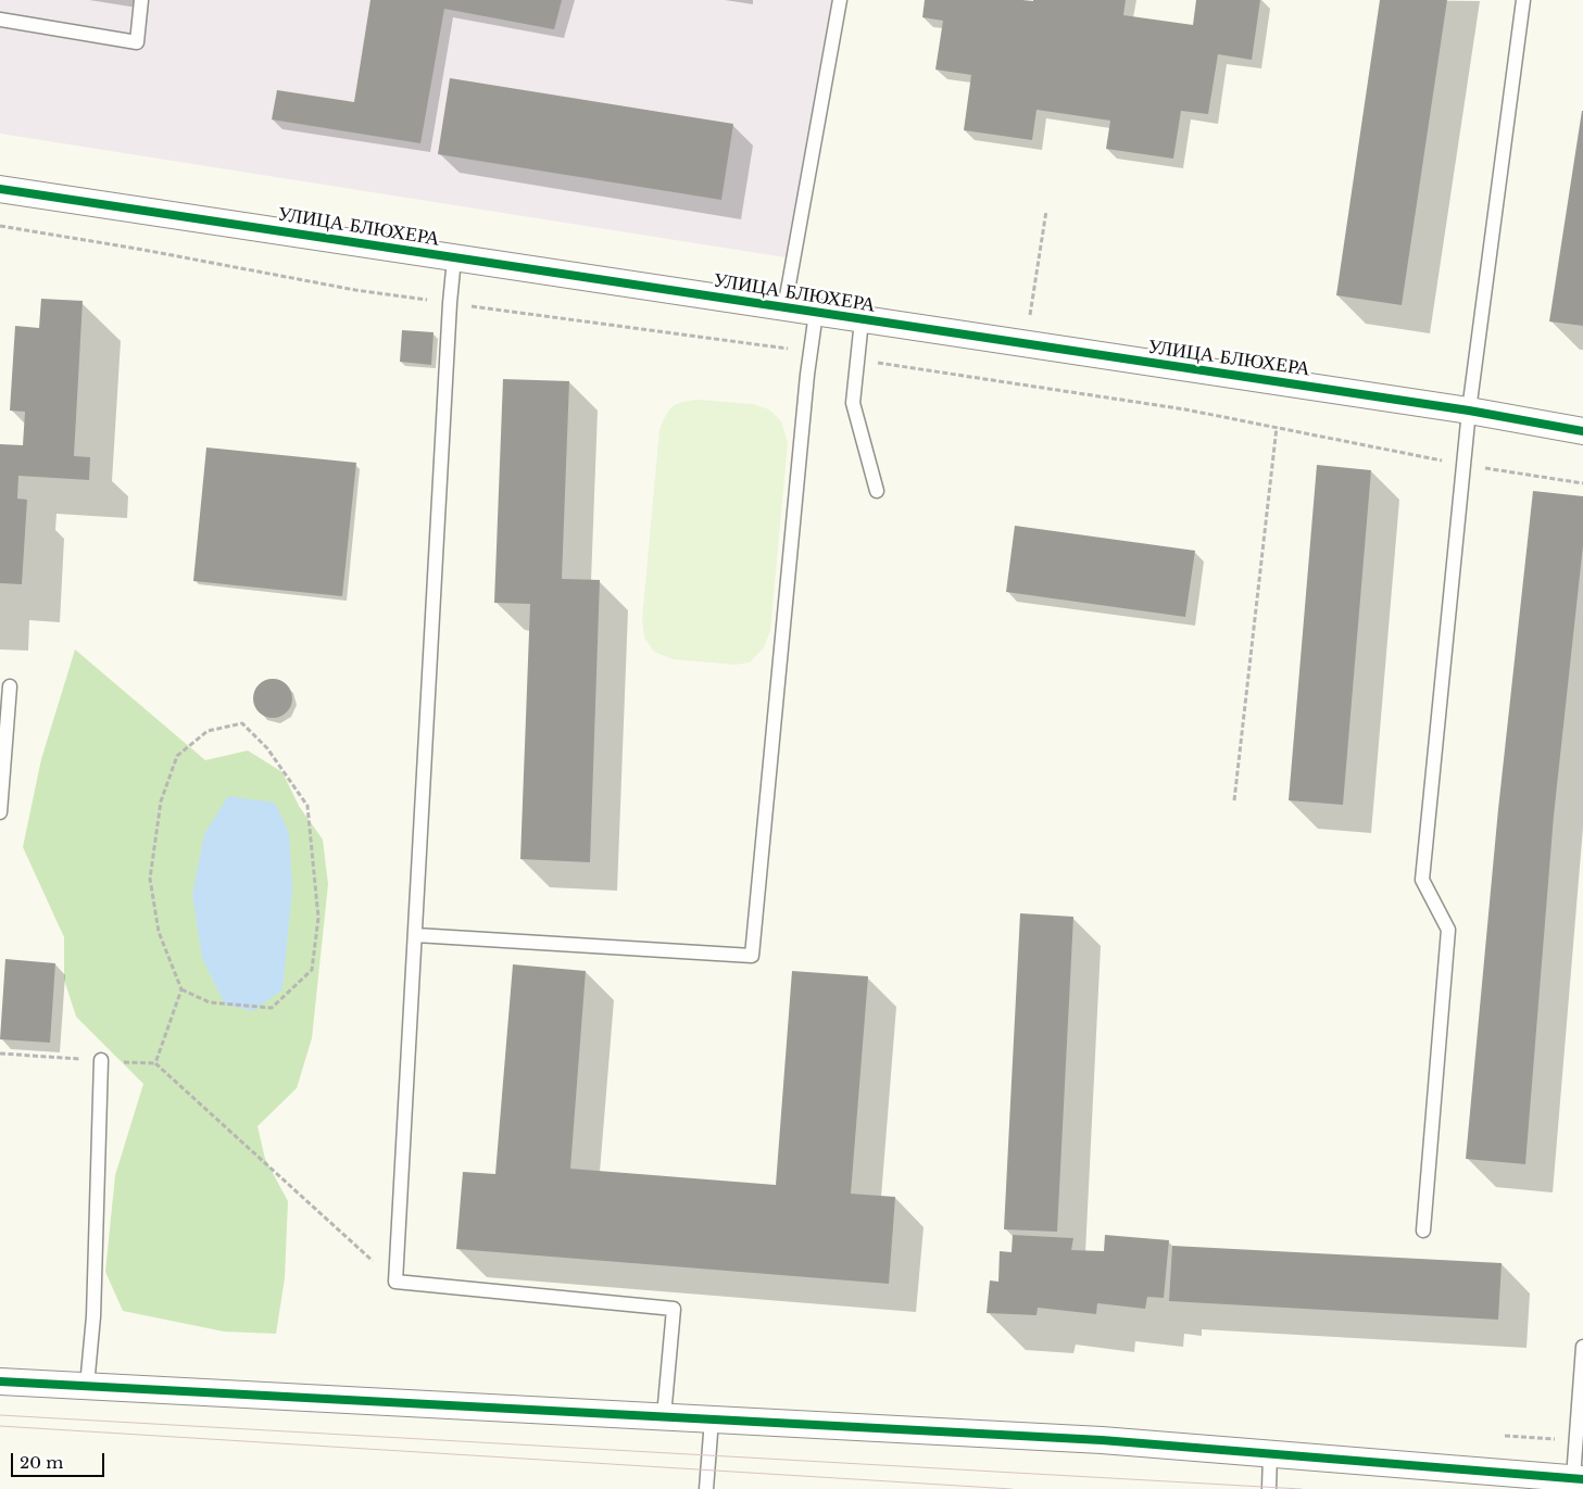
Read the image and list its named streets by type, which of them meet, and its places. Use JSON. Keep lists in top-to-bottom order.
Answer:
{
  "streets": {
    "street": ["УЛИЦА БЛЮХЕРА"]
  },
  "scale_bar": "20 m"
}
